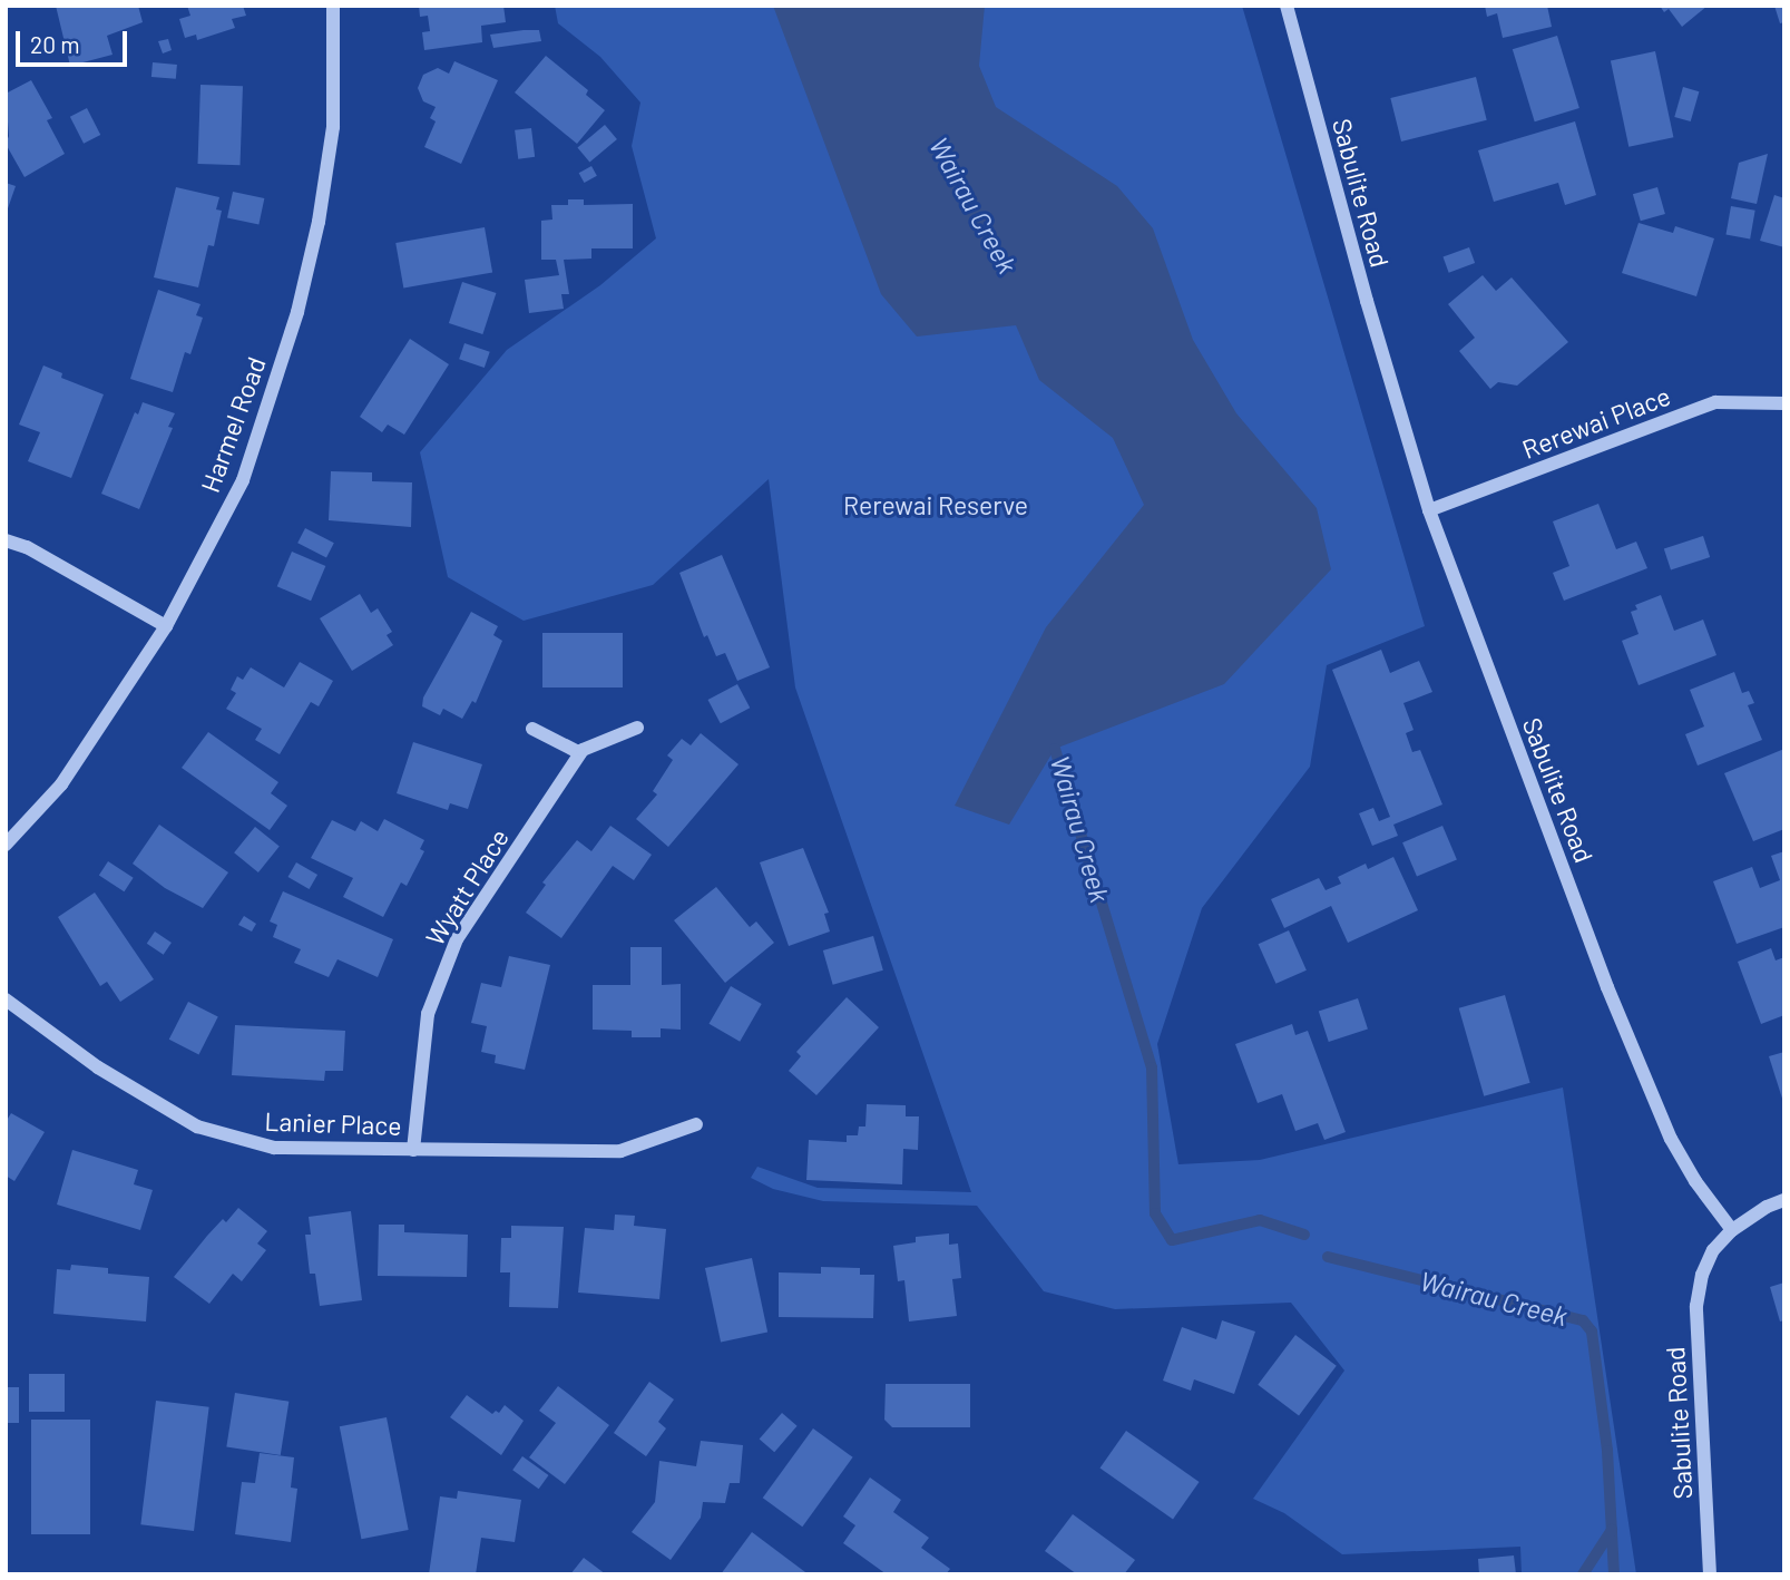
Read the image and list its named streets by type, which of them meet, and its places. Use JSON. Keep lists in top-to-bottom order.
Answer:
{
  "streets": {
    "street": [
      "Sabulite Road",
      "Rerewai Place",
      "Harmel Road",
      "Wyatt Place",
      "Lanier Place"
    ]
  },
  "crossings": [
    ["Sabulite Road", "Rerewai Place"],
    ["Wyatt Place", "Lanier Place"]
  ],
  "water": ["Wairau Creek"],
  "parks": ["Rerewai Reserve"],
  "scale_bar": "20 m"
}
